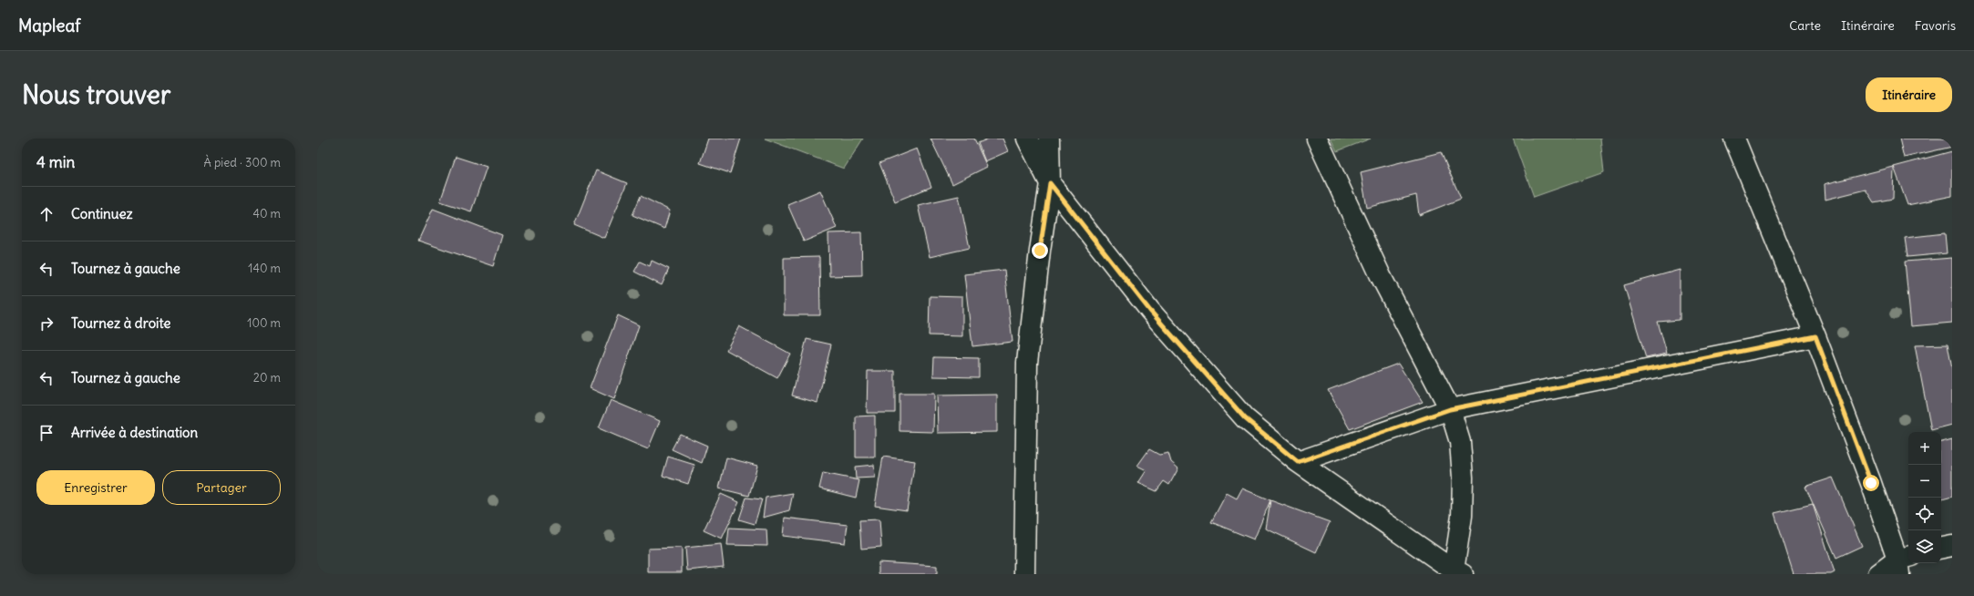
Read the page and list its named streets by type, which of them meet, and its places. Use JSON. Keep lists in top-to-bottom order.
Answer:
{
  "page": {
    "header": "Mapleaf",
    "nav": ["Carte", "Itinéraire", "Favoris"],
    "buttons": [
      "Itinéraire",
      ["Enregistrer", "Partager"]
    ],
    "title": "Nous trouver",
    "heading": ["4 min", "À pied · 300 m"],
    "list": [
      ["Continuez", "40 m"],
      ["Tournez à gauche", "140 m"],
      ["Tournez à droite", "100 m"],
      ["Tournez à gauche", "20 m"],
      "Arrivée à destination"
    ],
    "map_buttons": ["+", "−"]
  }
}
